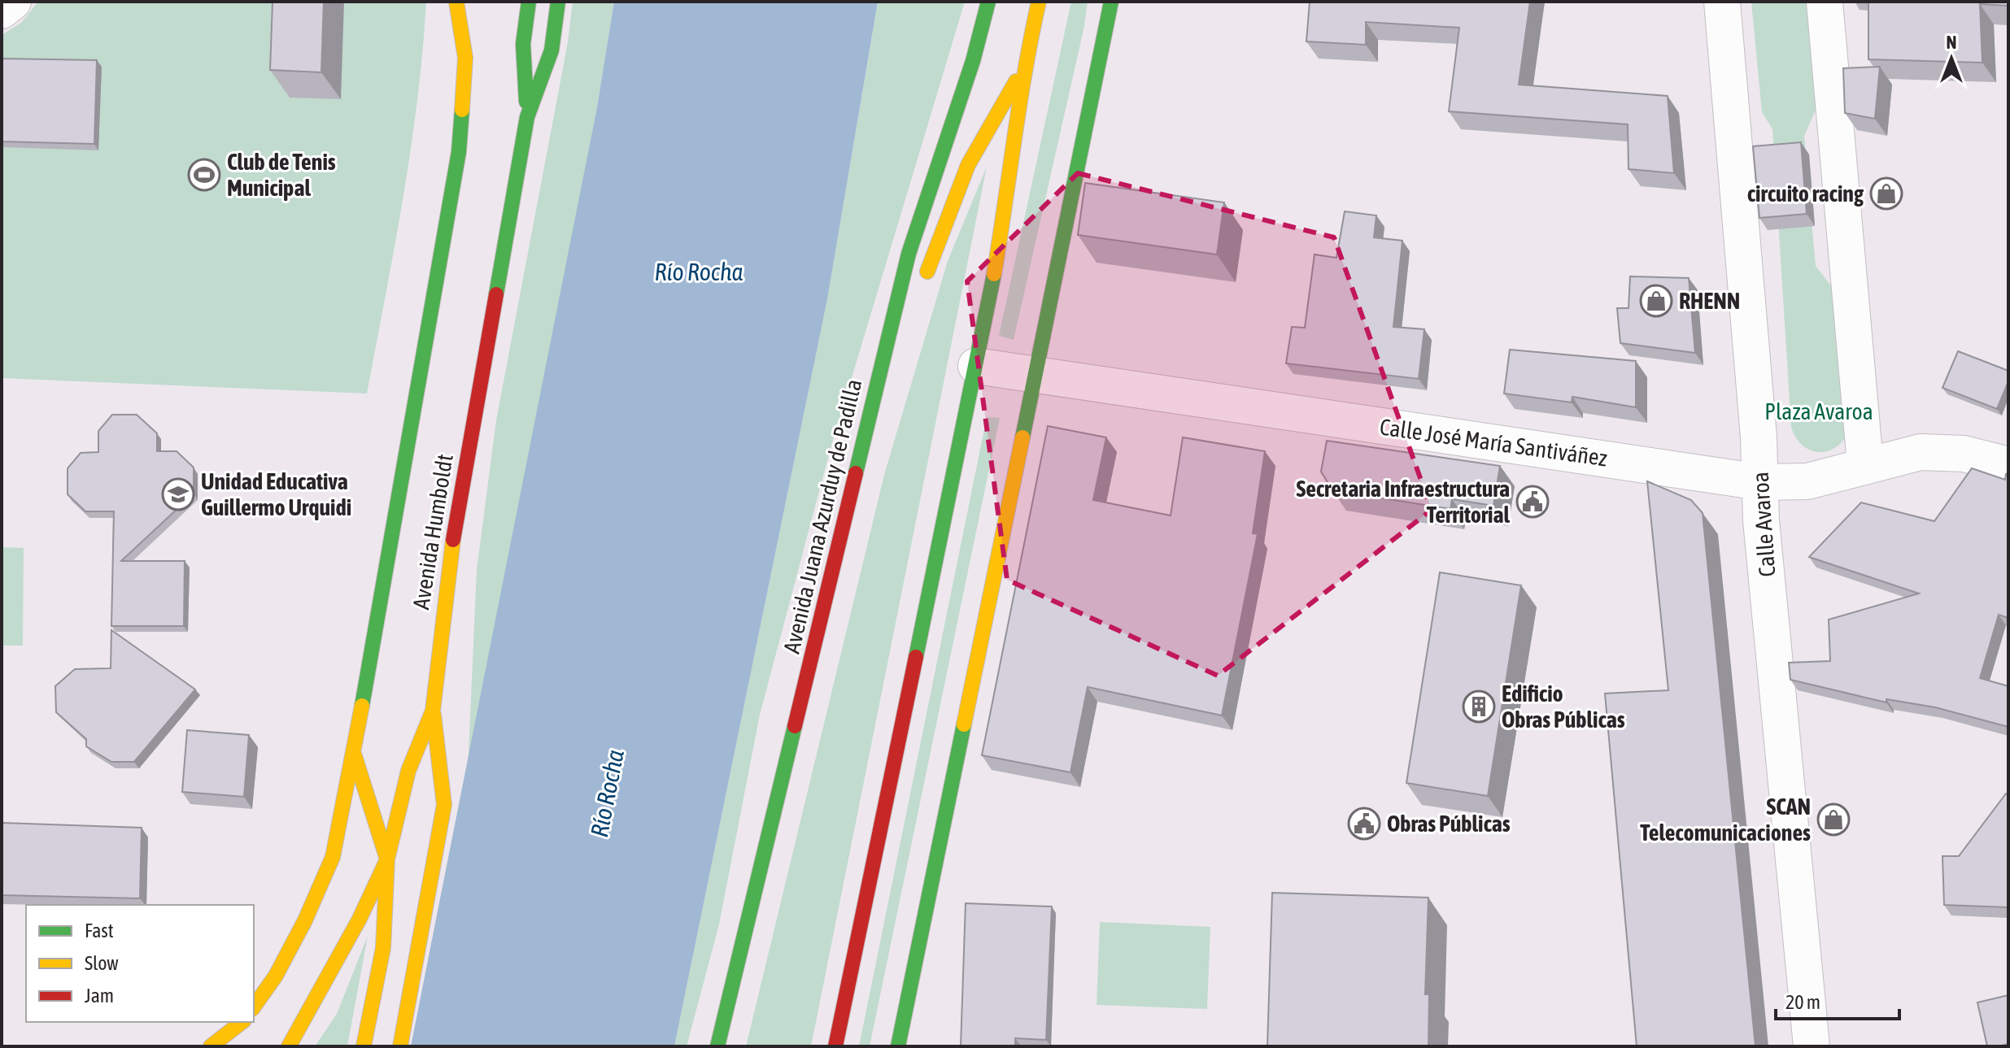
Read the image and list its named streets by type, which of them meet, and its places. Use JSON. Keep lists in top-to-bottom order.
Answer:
{
  "streets": {
    "main road": ["Avenida Juana Azurduy de Padilla", "Avenida Humboldt"],
    "street": ["Calle José María Santiváñez", "Calle Avaroa"]
  },
  "crossings": [
    ["Calle José María Santiváñez", "Calle Avaroa"]
  ],
  "water": ["Río Rocha"],
  "parks": ["Plaza Avaroa"],
  "places": {
    "sports": ["Club de Tenis Municipal"],
    "shop": ["circuito racing", "RHENN", "SCAN Telecomunicaciones"],
    "school or university": ["Unidad Educativa Guillermo Urquidi"],
    "public building": ["Secretaria Infraestructura Territorial", "Obras Públicas"],
    "building": ["Edificio Obras Públicas"]
  },
  "legend": ["Fast", "Slow", "Jam"],
  "scale_bar": "20 m",
  "north": "top"
}
